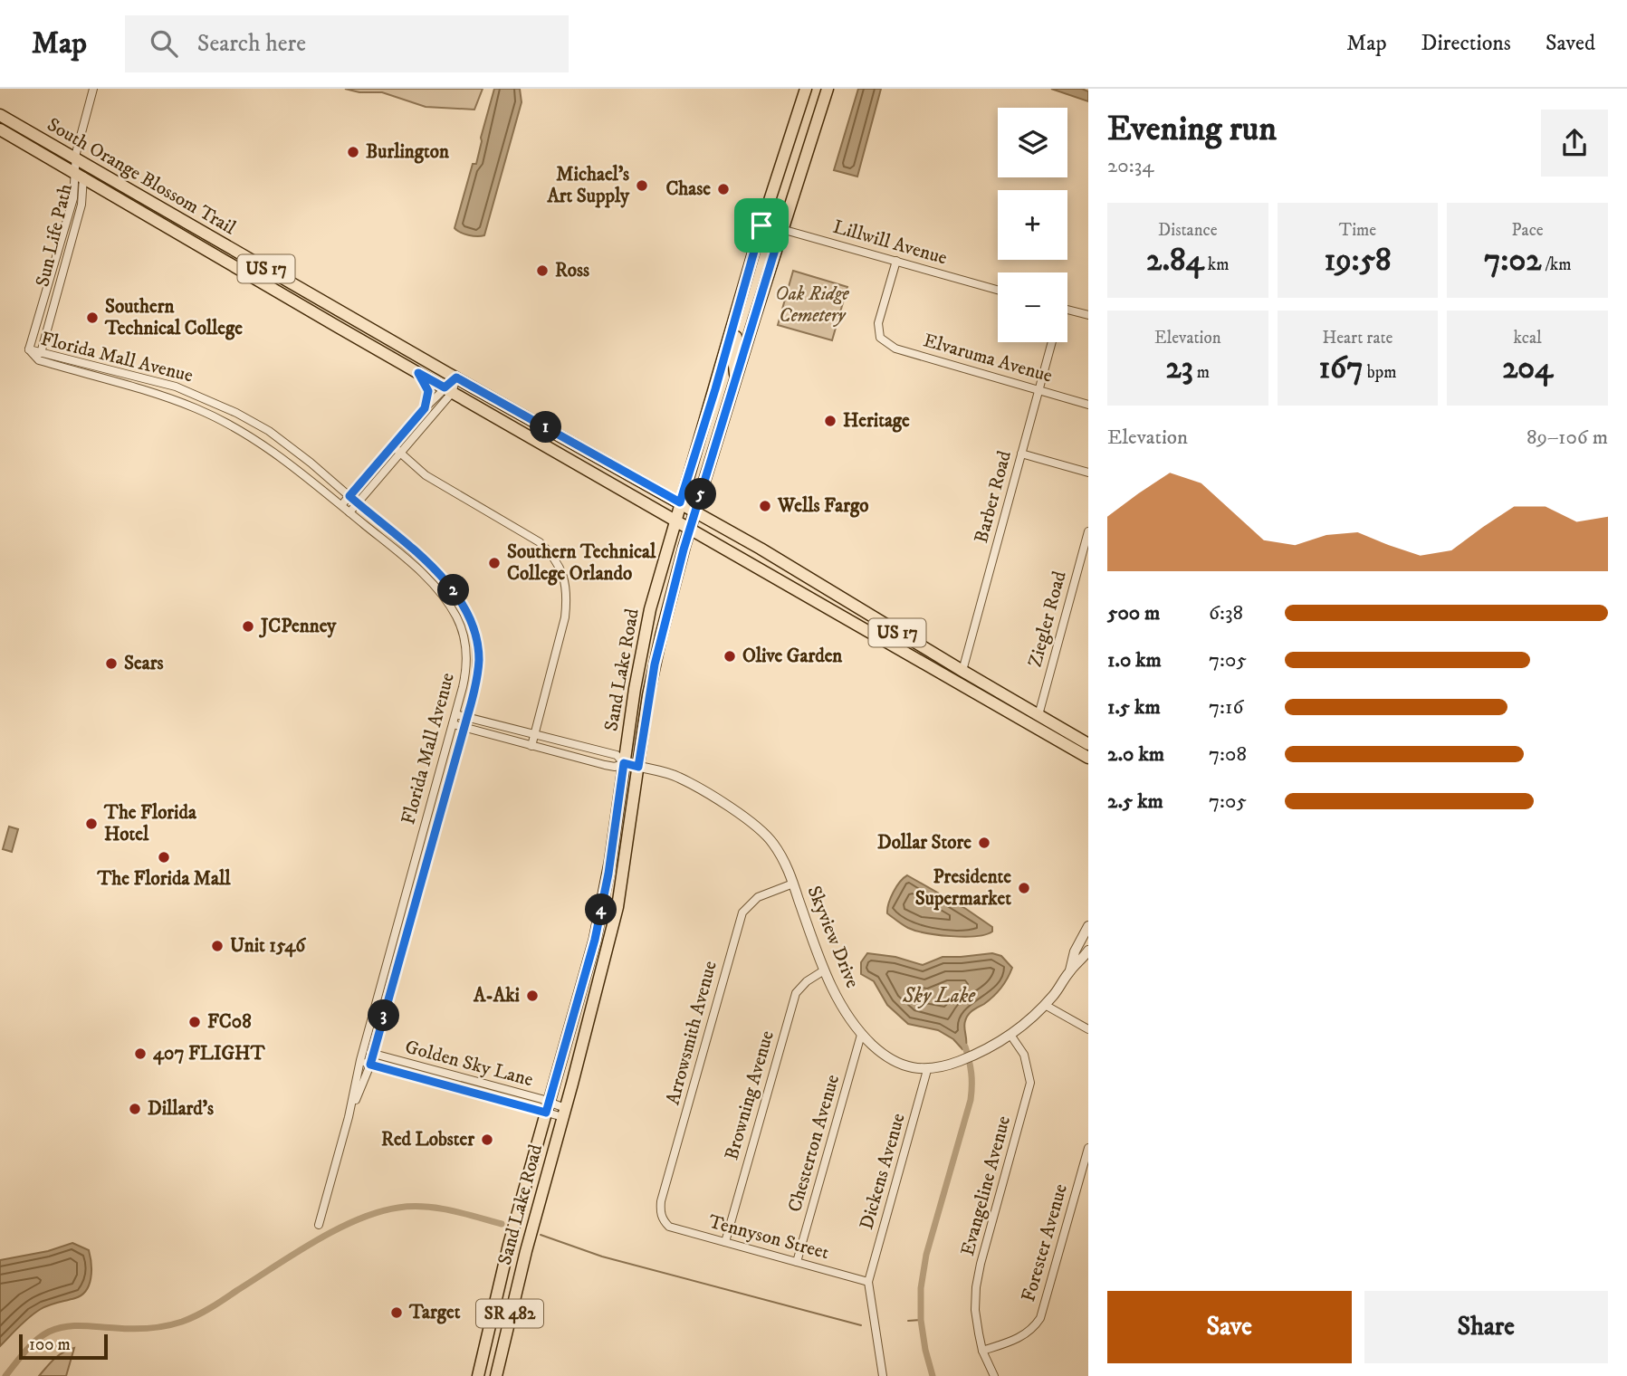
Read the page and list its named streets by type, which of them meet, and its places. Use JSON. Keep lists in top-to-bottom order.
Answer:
{
  "streets": {
    "main road": [
      "South Orange Blossom Trail",
      "US 17",
      "Sand Lake Road",
      "SR 482"
    ],
    "street": [
      "Sun Life Path",
      "Lillwill Avenue",
      "Florida Mall Avenue",
      "Elvaruma Avenue",
      "Barber Road",
      "Ziegler Road",
      "Skyview Drive",
      "Arrowsmith Avenue",
      "Golden Sky Lane",
      "Browning Avenue",
      "Chesterton Avenue",
      "Dickens Avenue",
      "Evangeline Avenue",
      "Tennyson Street",
      "Forester Avenue"
    ]
  },
  "crossings": [
    ["South Orange Blossom Trail", "Sun Life Path"],
    ["South Orange Blossom Trail", "Barber Road"],
    ["South Orange Blossom Trail", "Sand Lake Road"],
    ["Sun Life Path", "Florida Mall Avenue"],
    ["Lillwill Avenue", "Elvaruma Avenue"],
    ["Lillwill Avenue", "Sand Lake Road"],
    ["Florida Mall Avenue", "Golden Sky Lane"],
    ["Elvaruma Avenue", "Barber Road"],
    ["Sand Lake Road", "Skyview Drive"],
    ["Sand Lake Road", "Golden Sky Lane"],
    ["Skyview Drive", "Arrowsmith Avenue"],
    ["Skyview Drive", "Browning Avenue"],
    ["Skyview Drive", "Chesterton Avenue"],
    ["Skyview Drive", "Dickens Avenue"],
    ["Skyview Drive", "Evangeline Avenue"],
    ["Arrowsmith Avenue", "Tennyson Street"],
    ["Browning Avenue", "Tennyson Street"],
    ["Chesterton Avenue", "Tennyson Street"],
    ["Dickens Avenue", "Tennyson Street"],
    ["Evangeline Avenue", "Forester Avenue"]
  ],
  "water": ["Sky Lake"],
  "parks": ["Oak Ridge Cemetery"],
  "places": [
    "Burlington",
    "Michael's Art Supply",
    "Chase",
    "Ross",
    "Southern Technical College",
    "Heritage",
    "Wells Fargo",
    "Southern Technical College Orlando",
    "JCPenney",
    "Olive Garden",
    "Sears",
    "The Florida Hotel",
    "Dollar Store",
    "The Florida Mall",
    "Presidente Supermarket",
    "Unit 1546",
    "A-Aki",
    "FC08",
    "407 FLIGHT",
    "Dillard's",
    "Red Lobster",
    "Target"
  ],
  "scale_bar": "100 m",
  "page": {
    "header": "Map",
    "search": "Search here",
    "nav": ["Map", "Directions", "Saved"],
    "heading": ["Evening run", "20:34"],
    "map_buttons": ["+", "−"],
    "stats": [
      ["Distance", "2.84 km"],
      ["Time", "19:58"],
      ["Pace", "7:02 /km"],
      ["Elevation", "23 m"],
      ["Heart rate", "167 bpm"],
      ["kcal", "204"]
    ],
    "pins": [
      "1",
      "5",
      "2",
      "4",
      "3"
    ],
    "chart": ["Elevation", "89–106 m"],
    "list": [
      {
        "name": "500 m",
        "note": "6:38"
      },
      {
        "name": "1.0 km",
        "note": "7:05"
      },
      {
        "name": "1.5 km",
        "note": "7:16"
      },
      {
        "name": "2.0 km",
        "note": "7:08"
      },
      {
        "name": "2.5 km",
        "note": "7:05"
      }
    ],
    "buttons": ["Save", "Share"],
    "scale": "100 m"
  }
}
